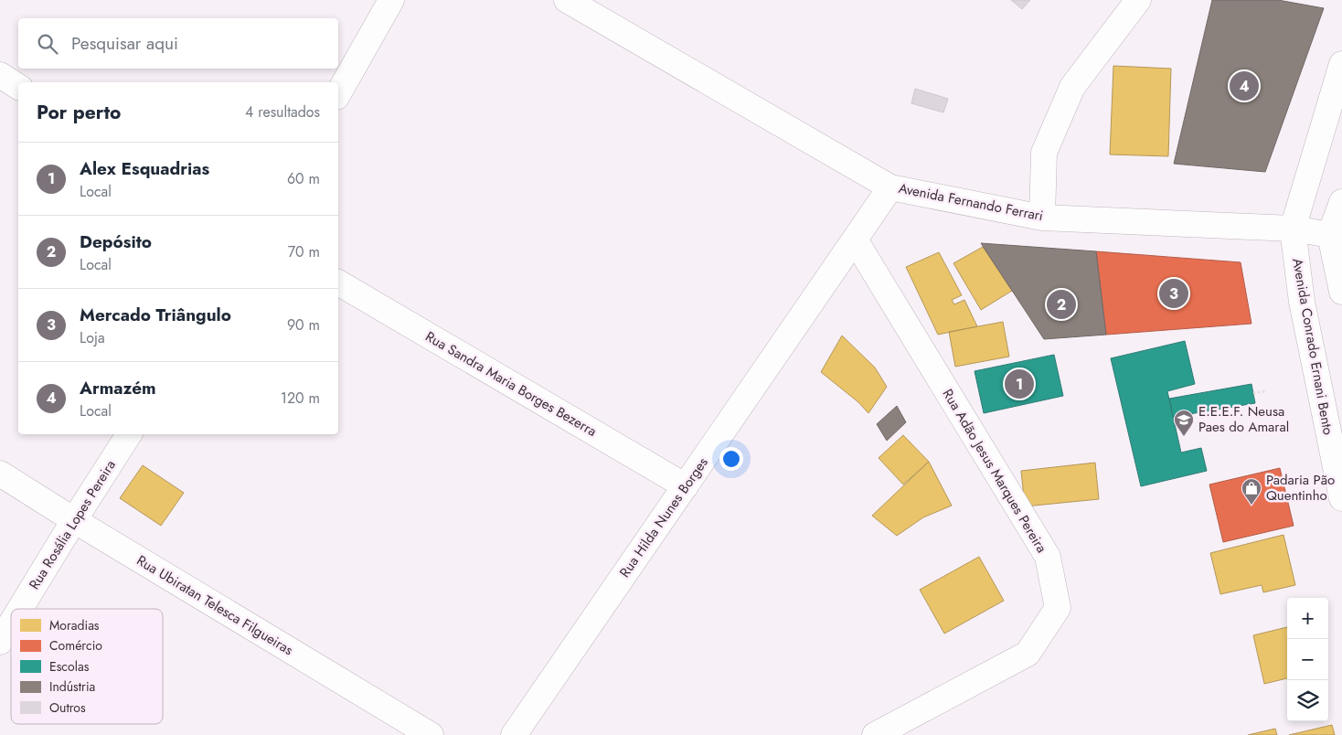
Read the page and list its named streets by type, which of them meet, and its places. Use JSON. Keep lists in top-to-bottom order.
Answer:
{
  "streets": {
    "street": [
      "Avenida Fernando Ferrari",
      "Avenida Conrado Ernani Bento",
      "Rua Sandra Maria Borges Bezerra",
      "Rua Adão Jesus Marques Pereira",
      "Rua Hilda Nunes Borges",
      "Rua Rosália Lopes Pereira",
      "Rua Ubiratan Telesca Filgueiras"
    ]
  },
  "crossings": [
    ["Avenida Fernando Ferrari", "Avenida Conrado Ernani Bento"],
    ["Avenida Fernando Ferrari", "Rua Hilda Nunes Borges"],
    ["Rua Sandra Maria Borges Bezerra", "Rua Hilda Nunes Borges"],
    ["Rua Adão Jesus Marques Pereira", "Rua Hilda Nunes Borges"],
    ["Rua Rosália Lopes Pereira", "Rua Ubiratan Telesca Filgueiras"]
  ],
  "places": {
    "school or university": ["E.E.E.F. Neusa Paes do Amaral"],
    "shop": ["Padaria Pão Quentinho"]
  },
  "legend": [
    "Moradias",
    "Comércio",
    "Escolas",
    "Indústria",
    "Outros"
  ],
  "page": {
    "search": "Pesquisar aqui",
    "pins": [
      "4",
      "3",
      "2",
      "1"
    ],
    "heading": ["Por perto", "4 resultados"],
    "list": [
      {
        "mark": "1",
        "name": "Alex Esquadrias",
        "note": "Local",
        "value": "60 m"
      },
      {
        "mark": "2",
        "name": "Depósito",
        "note": "Local",
        "value": "70 m"
      },
      {
        "mark": "3",
        "name": "Mercado Triângulo",
        "note": "Loja",
        "value": "90 m"
      },
      {
        "mark": "4",
        "name": "Armazém",
        "note": "Local",
        "value": "120 m"
      }
    ],
    "map_buttons": ["+", "−"]
  }
}
